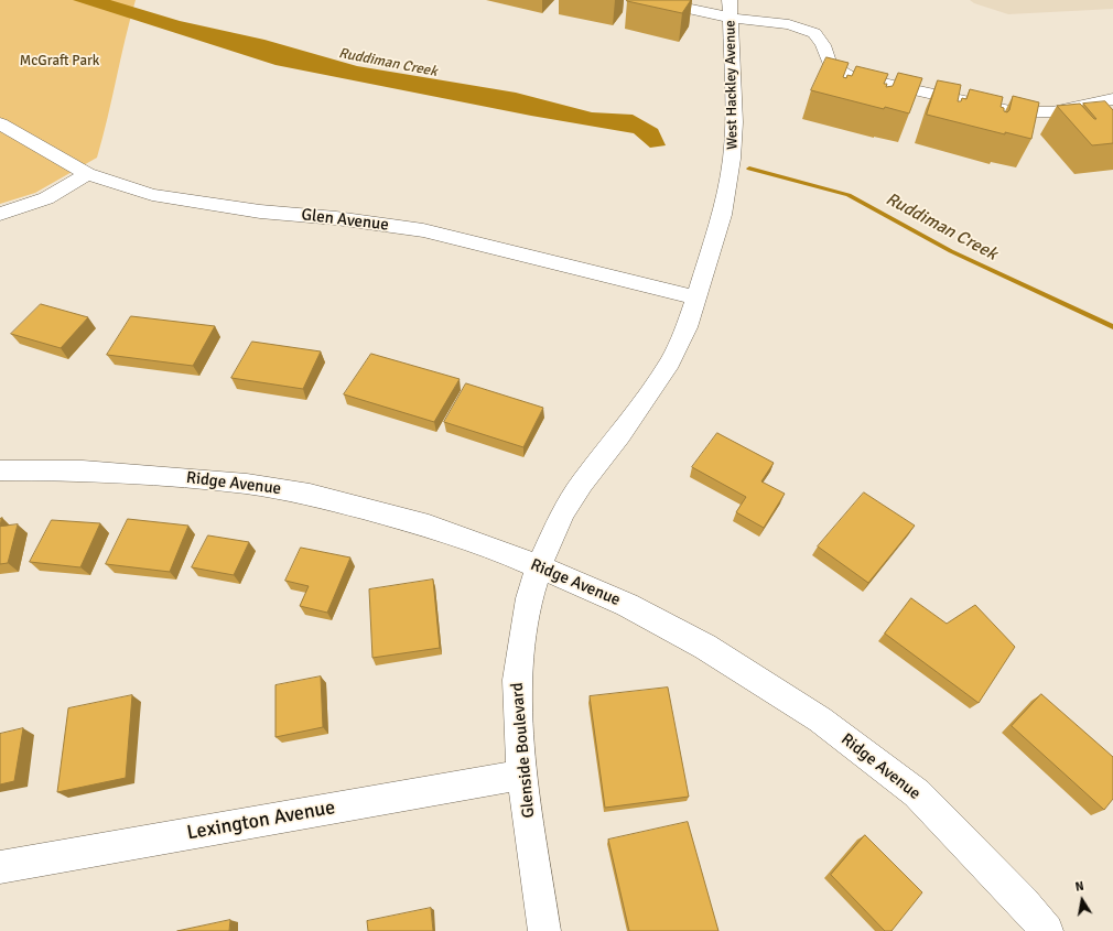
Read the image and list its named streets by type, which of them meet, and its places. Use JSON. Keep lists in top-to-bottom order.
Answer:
{
  "streets": {
    "street": [
      "West Hackley Avenue",
      "Glen Avenue",
      "Ridge Avenue",
      "Glenside Boulevard",
      "Lexington Avenue"
    ]
  },
  "crossings": [
    ["West Hackley Avenue", "Glen Avenue"],
    ["West Hackley Avenue", "Glenside Boulevard"],
    ["Glen Avenue", "Glenside Boulevard"],
    ["Ridge Avenue", "Glenside Boulevard"],
    ["Glenside Boulevard", "Lexington Avenue"]
  ],
  "water": ["Ruddiman Creek"],
  "parks": ["McGraft Park"],
  "north": "top"
}
